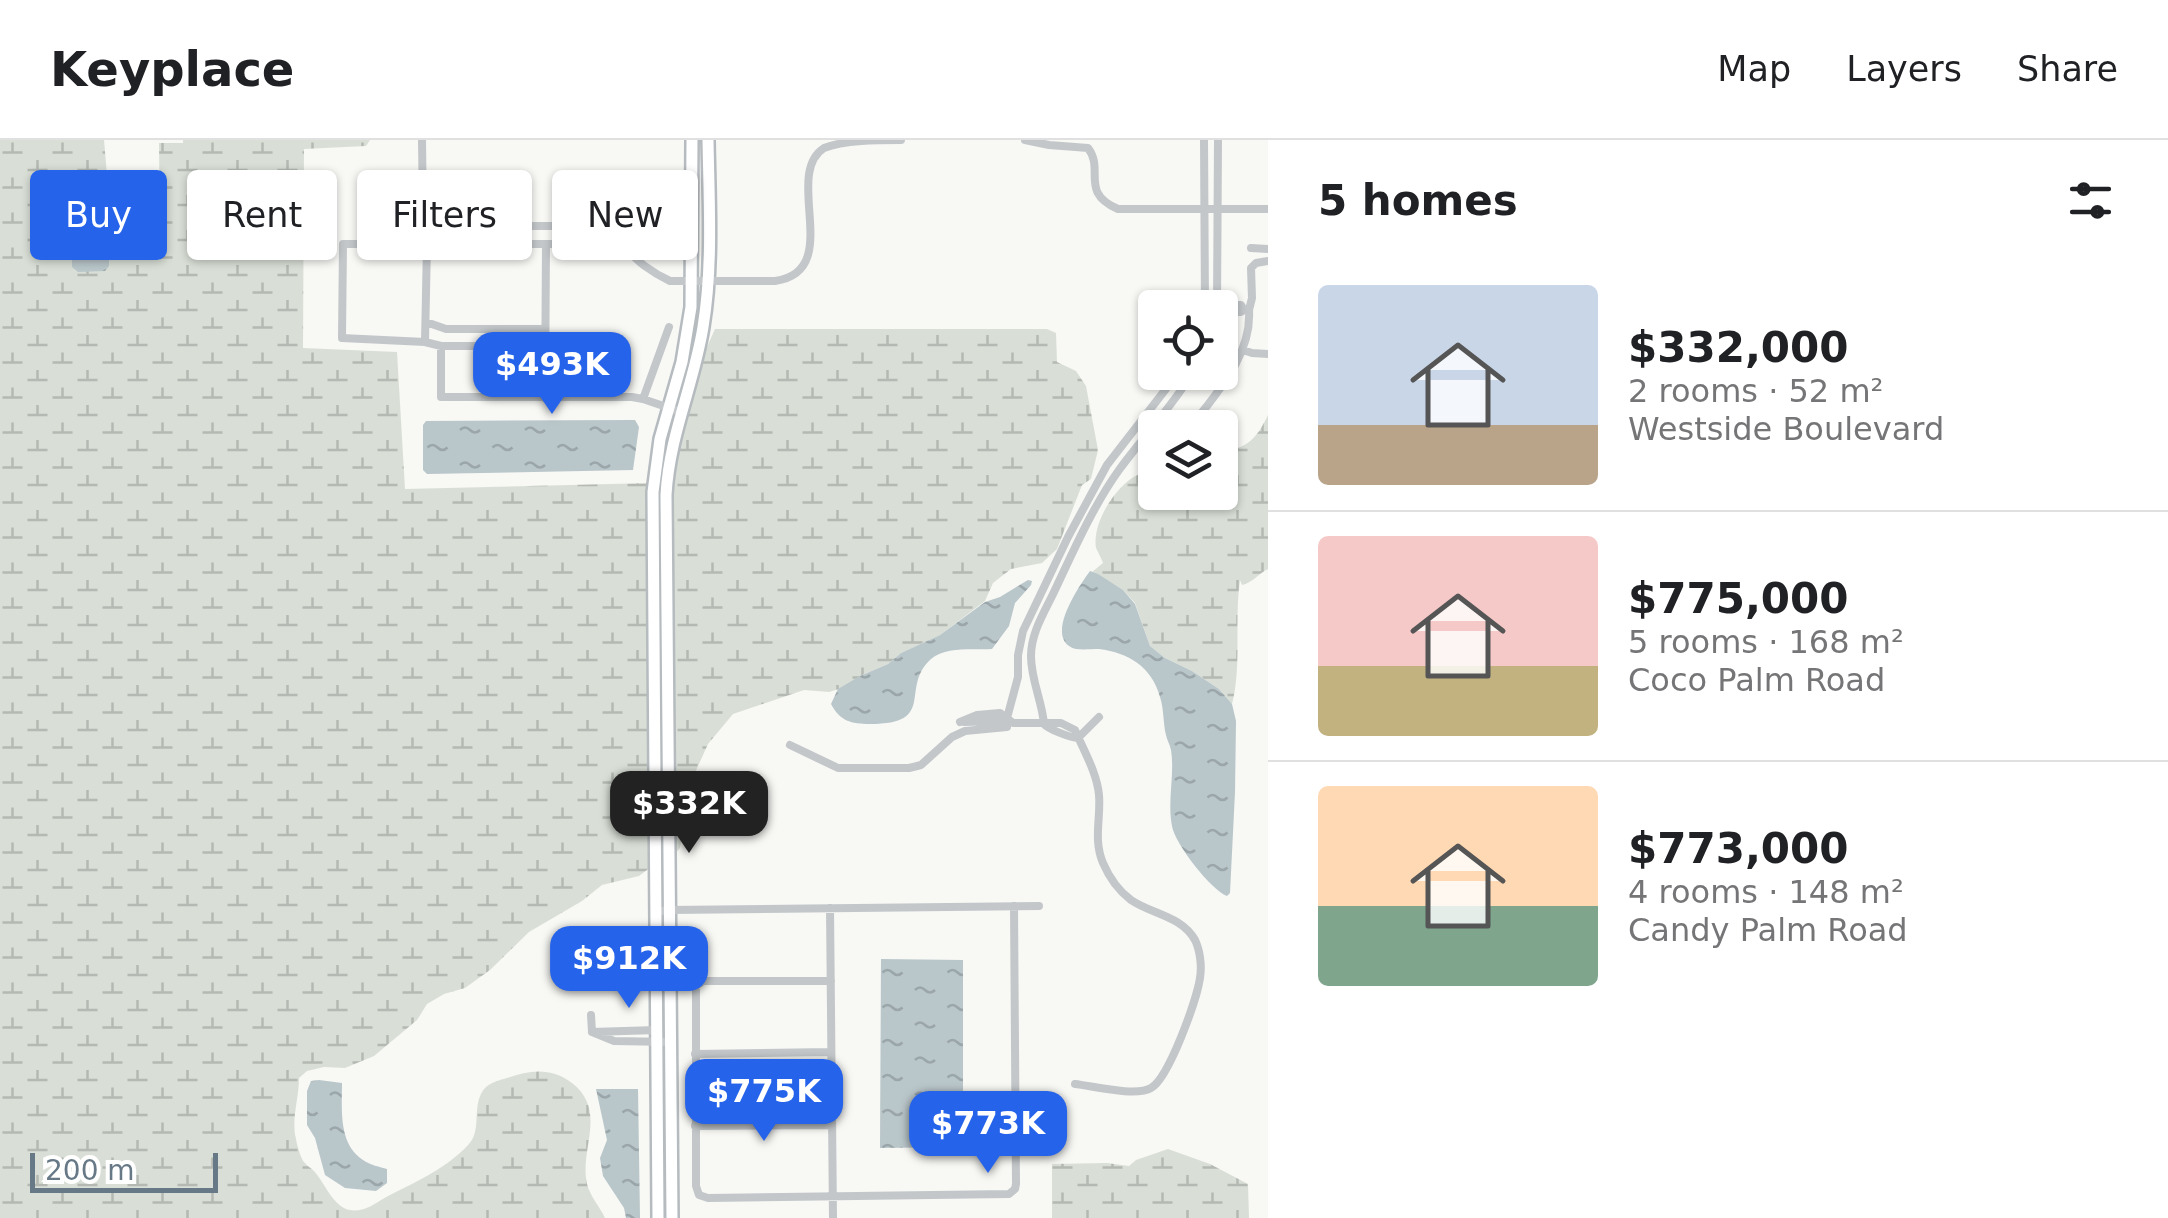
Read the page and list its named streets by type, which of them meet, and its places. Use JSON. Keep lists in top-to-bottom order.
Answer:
{
  "scale_bar": "200 m",
  "page": {
    "header": "Keyplace",
    "nav": ["Map", "Layers", "Share"],
    "heading": "5 homes",
    "chip": [
      "Buy",
      "Rent",
      "Filters",
      "New"
    ],
    "list": [
      {
        "name": "$332,000",
        "note": "2 rooms · 52 m² · Westside Boulevard"
      },
      {
        "name": "$775,000",
        "note": "5 rooms · 168 m² · Coco Palm Road"
      },
      {
        "name": "$773,000",
        "note": "4 rooms · 148 m² · Candy Palm Road"
      }
    ],
    "price": [
      "$493K",
      "$332K",
      "$912K",
      "$775K",
      "$773K"
    ],
    "scale": "200 m"
  }
}
